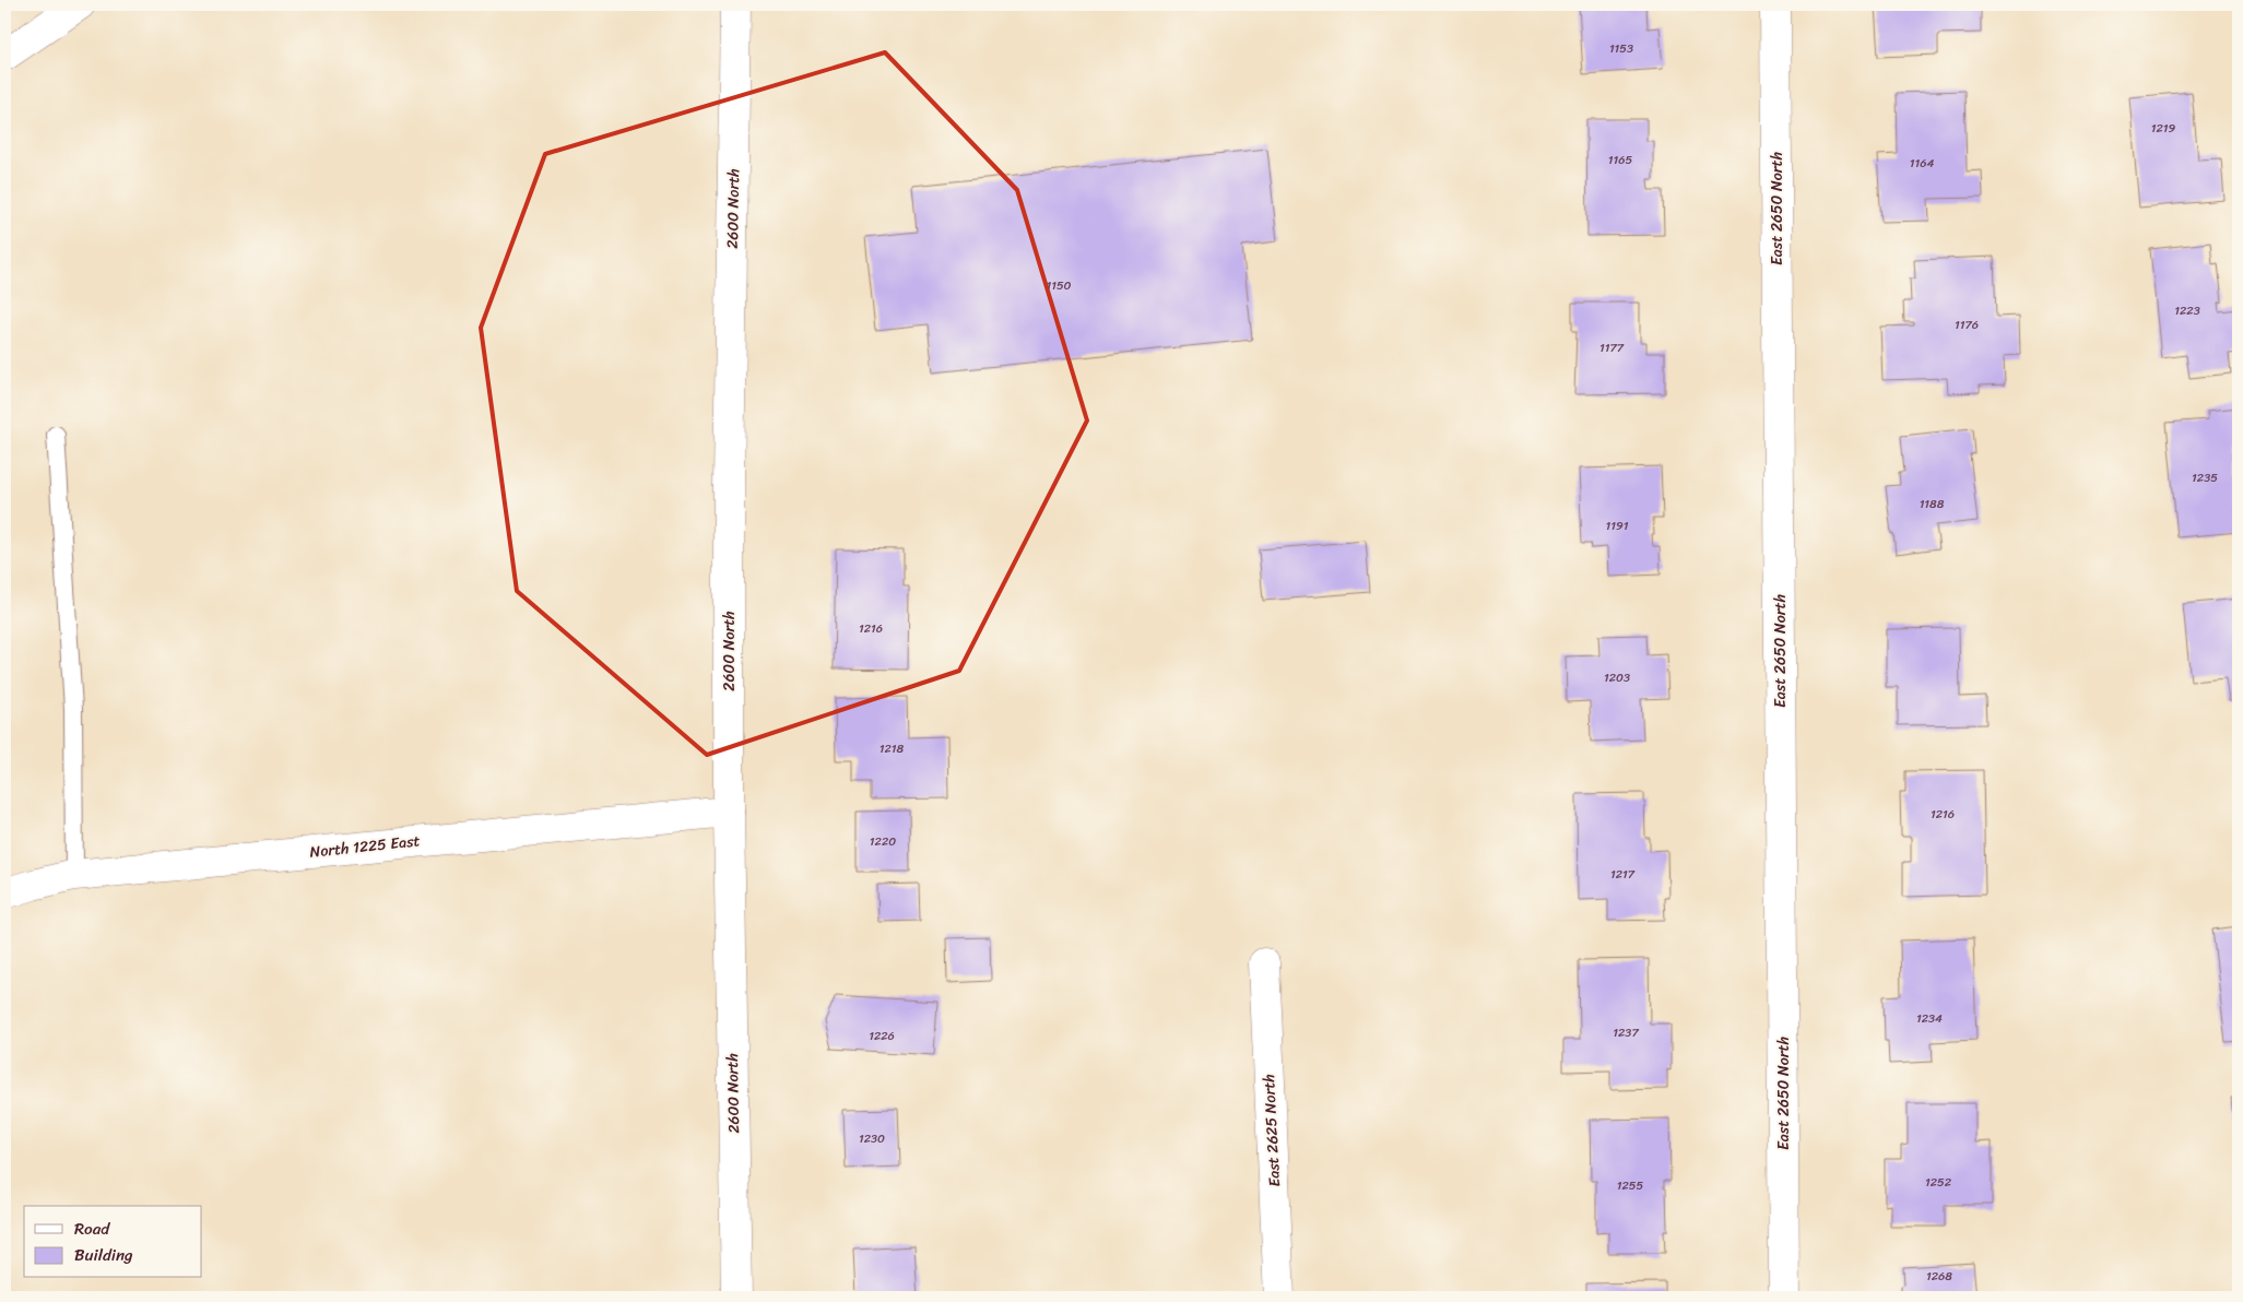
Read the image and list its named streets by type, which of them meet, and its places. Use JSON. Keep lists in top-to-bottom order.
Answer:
{
  "streets": {
    "street": [
      "2600 North",
      "East 2650 North",
      "North 1225 East",
      "East 2625 North"
    ]
  },
  "crossings": [
    ["2600 North", "North 1225 East"]
  ],
  "house_numbers": [
    "1153",
    "1219",
    "1165",
    "1164",
    "1150",
    "1223",
    "1176",
    "1177",
    "1235",
    "1188",
    "1191",
    "1216",
    "1203",
    "1218",
    "1216",
    "1220",
    "1217",
    "1234",
    "1237",
    "1226",
    "1230",
    "1252",
    "1255",
    "1268"
  ],
  "legend": ["Road", "Building"]
}
